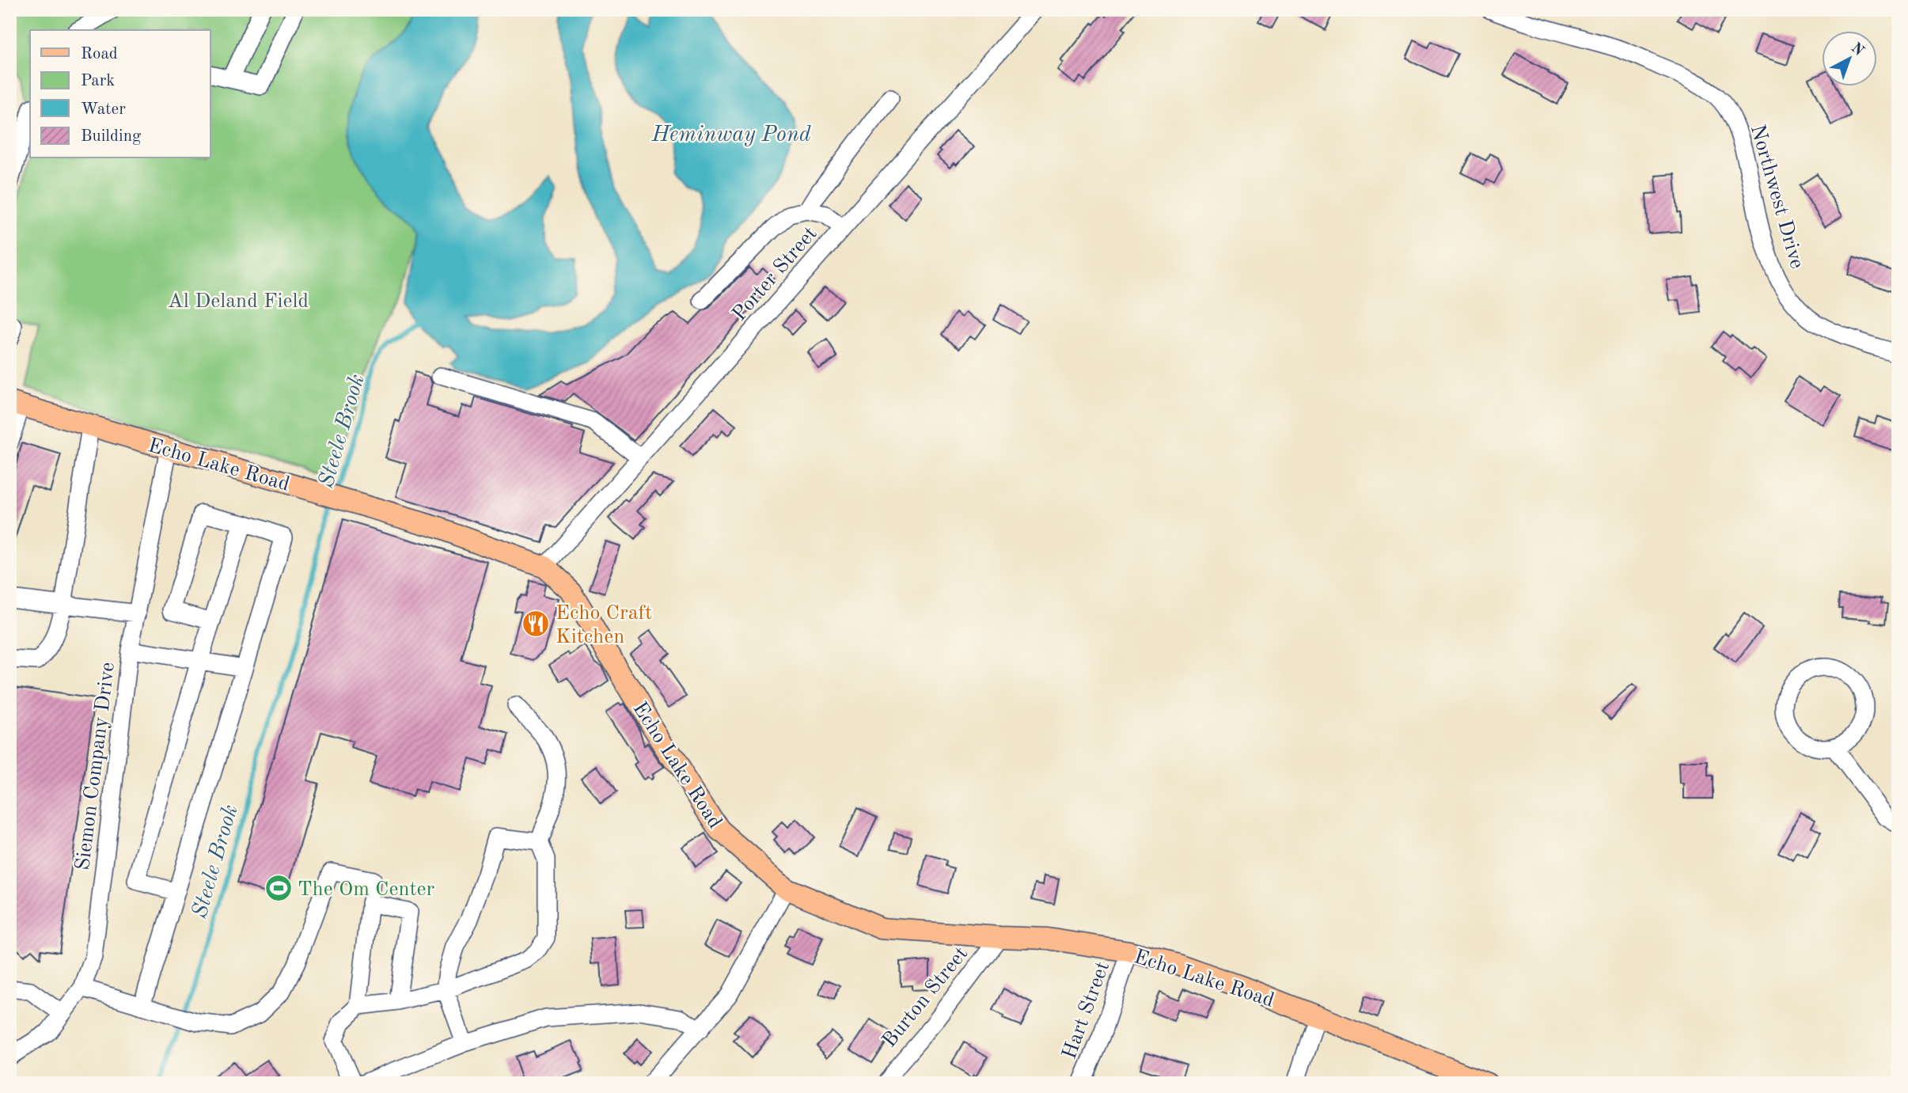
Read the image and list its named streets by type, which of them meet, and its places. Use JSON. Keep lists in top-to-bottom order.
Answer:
{
  "streets": {
    "main road": ["Echo Lake Road"],
    "street": [
      "Northwest Drive",
      "Porter Street",
      "Siemon Company Drive",
      "Burton Street",
      "Hart Street"
    ]
  },
  "crossings": [
    ["Porter Street", "Echo Lake Road"],
    ["Echo Lake Road", "Siemon Company Drive"],
    ["Echo Lake Road", "Burton Street"],
    ["Echo Lake Road", "Hart Street"]
  ],
  "water": ["Heminway Pond", "Steele Brook"],
  "parks": ["Al Deland Field"],
  "places": {
    "restaurant": ["Echo Craft Kitchen"],
    "sports": ["The Om Center"]
  },
  "legend": [
    "Road",
    "Park",
    "Water",
    "Building"
  ],
  "north": "top right"
}
